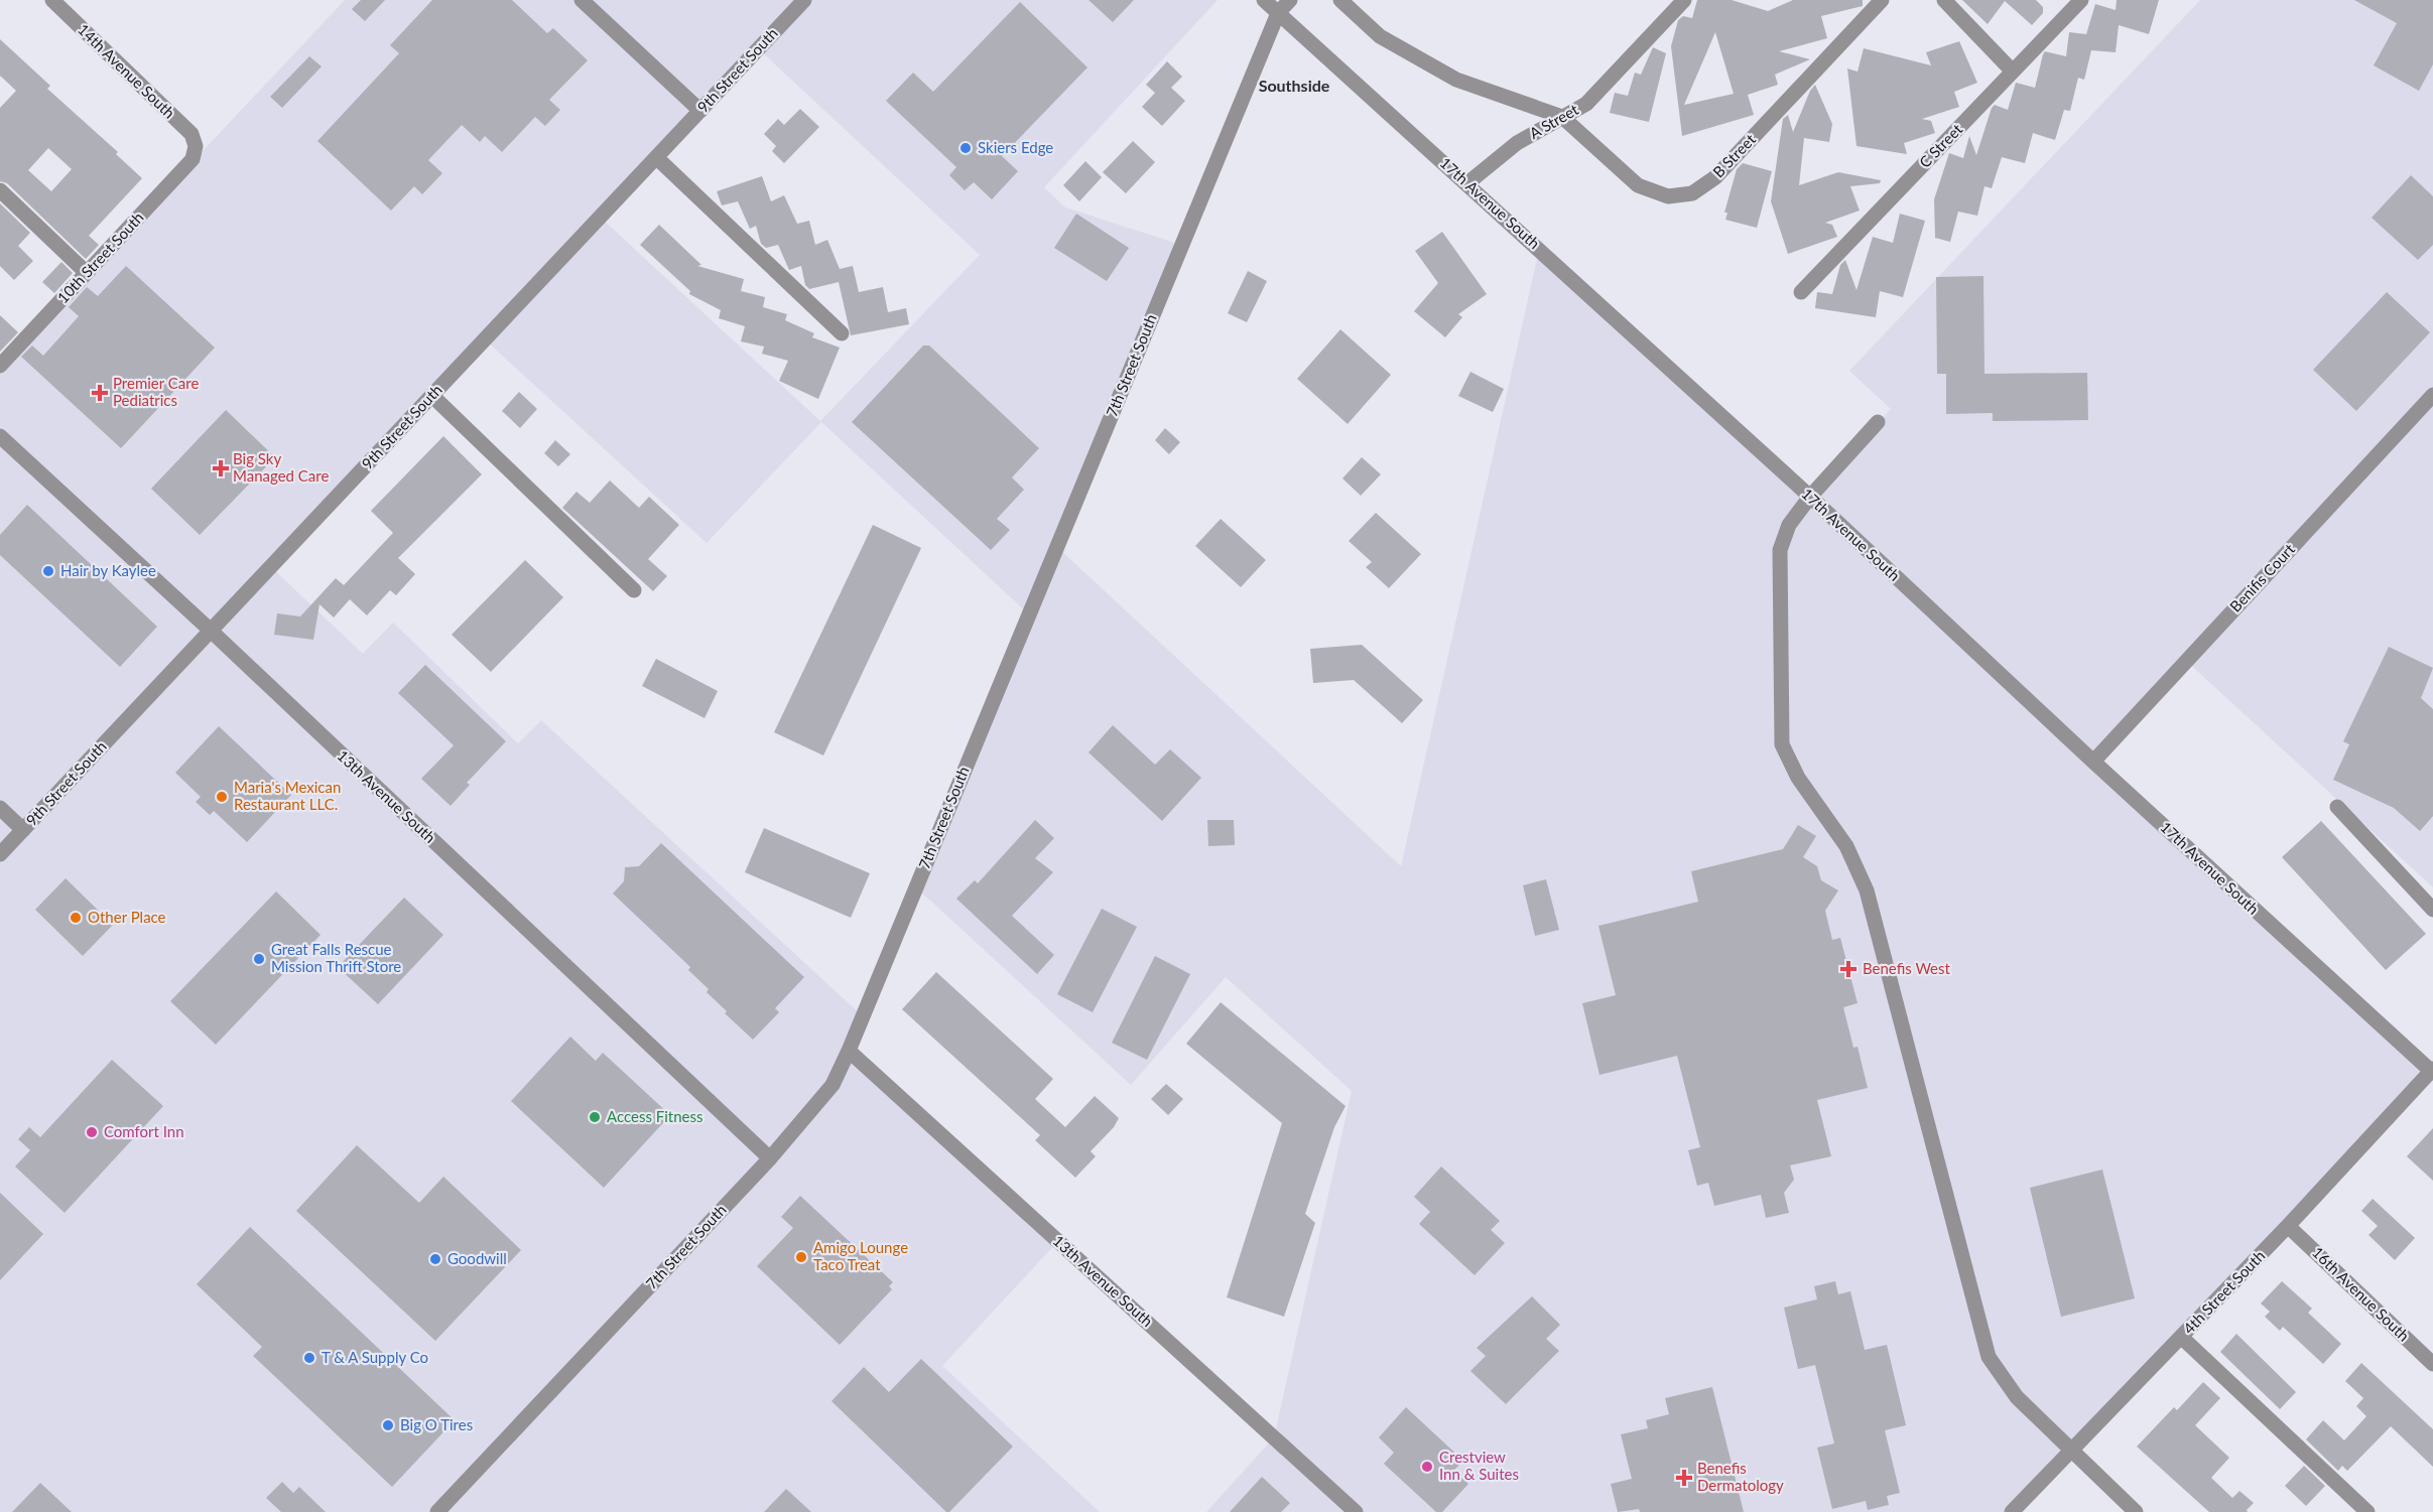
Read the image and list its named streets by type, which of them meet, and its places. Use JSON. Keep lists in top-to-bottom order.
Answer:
{
  "streets": {
    "street": [
      "9th Street South",
      "14th Avenue South",
      "A Street",
      "C Street",
      "B Street",
      "17th Avenue South",
      "10th Street South",
      "7th Street South",
      "Benifis Court",
      "13th Avenue South",
      "4th Street South",
      "16th Avenue South"
    ]
  },
  "crossings": [
    ["9th Street South", "13th Avenue South"],
    ["14th Avenue South", "10th Street South"],
    ["A Street", "B Street"],
    ["A Street", "17th Avenue South"],
    ["17th Avenue South", "7th Street South"],
    ["17th Avenue South", "Benifis Court"],
    ["17th Avenue South", "4th Street South"],
    ["7th Street South", "13th Avenue South"],
    ["4th Street South", "16th Avenue South"]
  ],
  "districts": ["Southside"],
  "places": {
    "other": [
      "Skiers Edge",
      "Hair by Kaylee",
      "Maria's Mexican Restaurant LLC.",
      "Other Place",
      "Great Falls Rescue Mission Thrift Store",
      "Access Fitness",
      "Comfort Inn",
      "Amigo Lounge Taco Treat",
      "Goodwill",
      "T & A Supply Co",
      "Big O Tires",
      "Crestview Inn & Suites"
    ],
    "health": [
      "Premier Care Pediatrics",
      "Big Sky Managed Care",
      "Benefis West",
      "Benefis Dermatology"
    ]
  }
}
